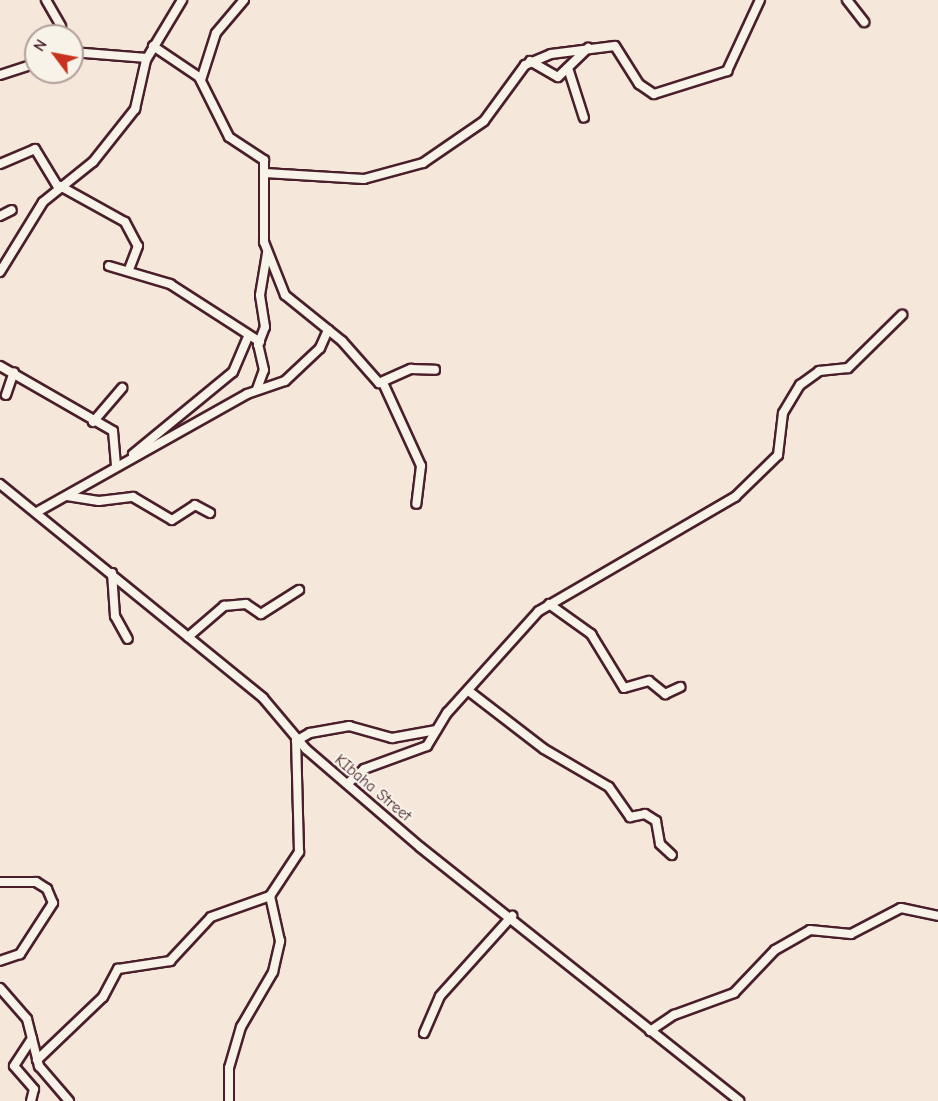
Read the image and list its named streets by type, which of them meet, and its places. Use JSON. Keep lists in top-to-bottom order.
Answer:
{
  "streets": {
    "street": ["KIbaha Street"]
  },
  "north": "top left"
}
